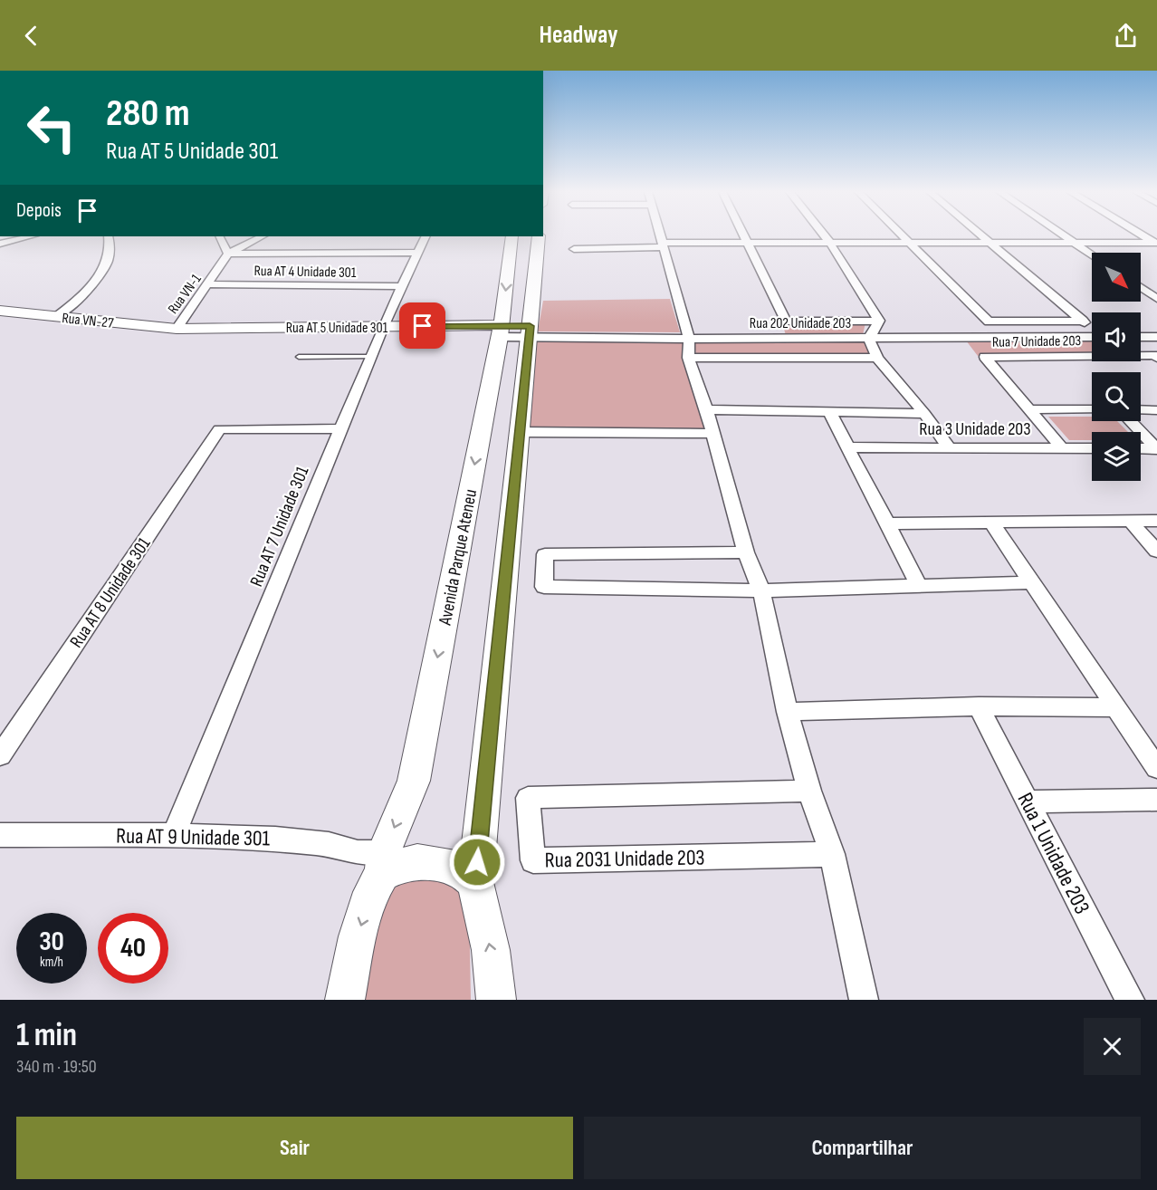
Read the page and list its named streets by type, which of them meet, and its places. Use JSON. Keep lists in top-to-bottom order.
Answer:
{
  "streets": {
    "street": [
      "Rua AT 4 Unidade 301",
      "Rua VN-1",
      "Rua VN-27",
      "Rua 202 Unidade 203",
      "Rua AT 5 Unidade 301",
      "Rua 7 Unidade 203",
      "Rua 3 Unidade 203",
      "Rua AT 7 Unidade 301",
      "Avenida Parque Ateneu",
      "Rua AT 8 Unidade 301",
      "Rua AT 9 Unidade 301",
      "Rua 1 Unidade 203",
      "Rua 2031 Unidade 203"
    ]
  },
  "crossings": [
    ["Rua AT 4 Unidade 301", "Rua VN-1"],
    ["Rua AT 4 Unidade 301", "Rua AT 7 Unidade 301"],
    ["Rua VN-1", "Rua VN-27"],
    ["Rua VN-1", "Rua AT 5 Unidade 301"],
    ["Rua VN-27", "Rua AT 5 Unidade 301"],
    ["Rua 202 Unidade 203", "Rua AT 5 Unidade 301"],
    ["Rua 202 Unidade 203", "Avenida Parque Ateneu"],
    ["Rua AT 5 Unidade 301", "Rua AT 7 Unidade 301"],
    ["Rua AT 5 Unidade 301", "Avenida Parque Ateneu"],
    ["Rua 7 Unidade 203", "Rua 3 Unidade 203"],
    ["Rua AT 7 Unidade 301", "Rua AT 8 Unidade 301"],
    ["Rua AT 7 Unidade 301", "Rua AT 9 Unidade 301"],
    ["Avenida Parque Ateneu", "Rua AT 9 Unidade 301"]
  ],
  "north": "bottom right",
  "page": {
    "header": "Headway",
    "turn": ["280 m", "Rua AT 5 Unidade 301"],
    "then": "Depois",
    "speed": "30 km/h",
    "limit": "40",
    "heading": ["1 min", "340 m · 19:50"],
    "buttons": ["Sair", "Compartilhar"]
  }
}
